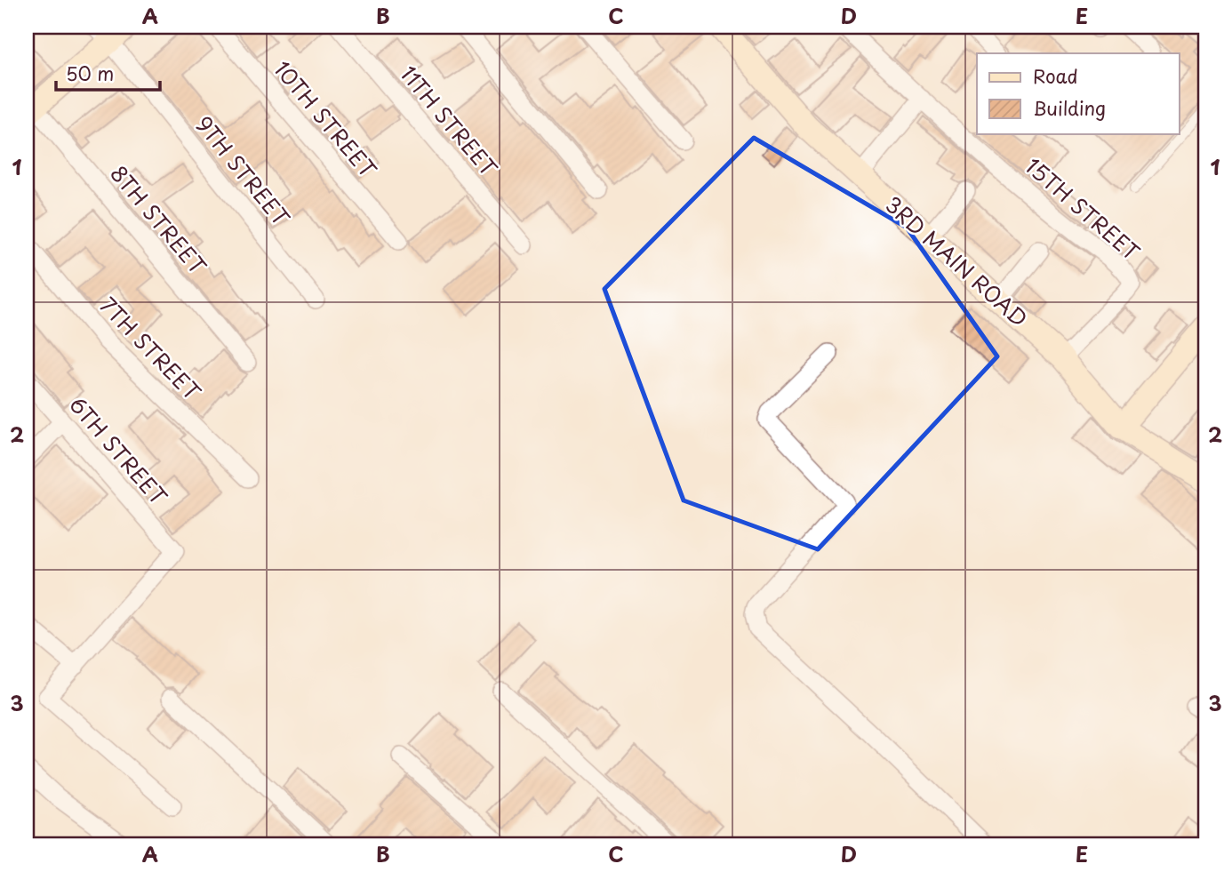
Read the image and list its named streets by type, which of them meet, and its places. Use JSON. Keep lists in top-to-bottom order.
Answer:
{
  "streets": {
    "street": [
      "10TH STREET",
      "11TH STREET",
      "9TH STREET",
      "15TH STREET",
      "8TH STREET",
      "3RD MAIN ROAD",
      "7TH STREET",
      "6TH STREET"
    ]
  },
  "crossings": [
    ["15TH STREET", "3RD MAIN ROAD"]
  ],
  "legend": ["Road", "Building"],
  "scale_bar": "50 m",
  "grid": {
    "columns": [
      "A",
      "B",
      "C",
      "D",
      "E"
    ],
    "rows": ["1", "2", "3"]
  }
}
